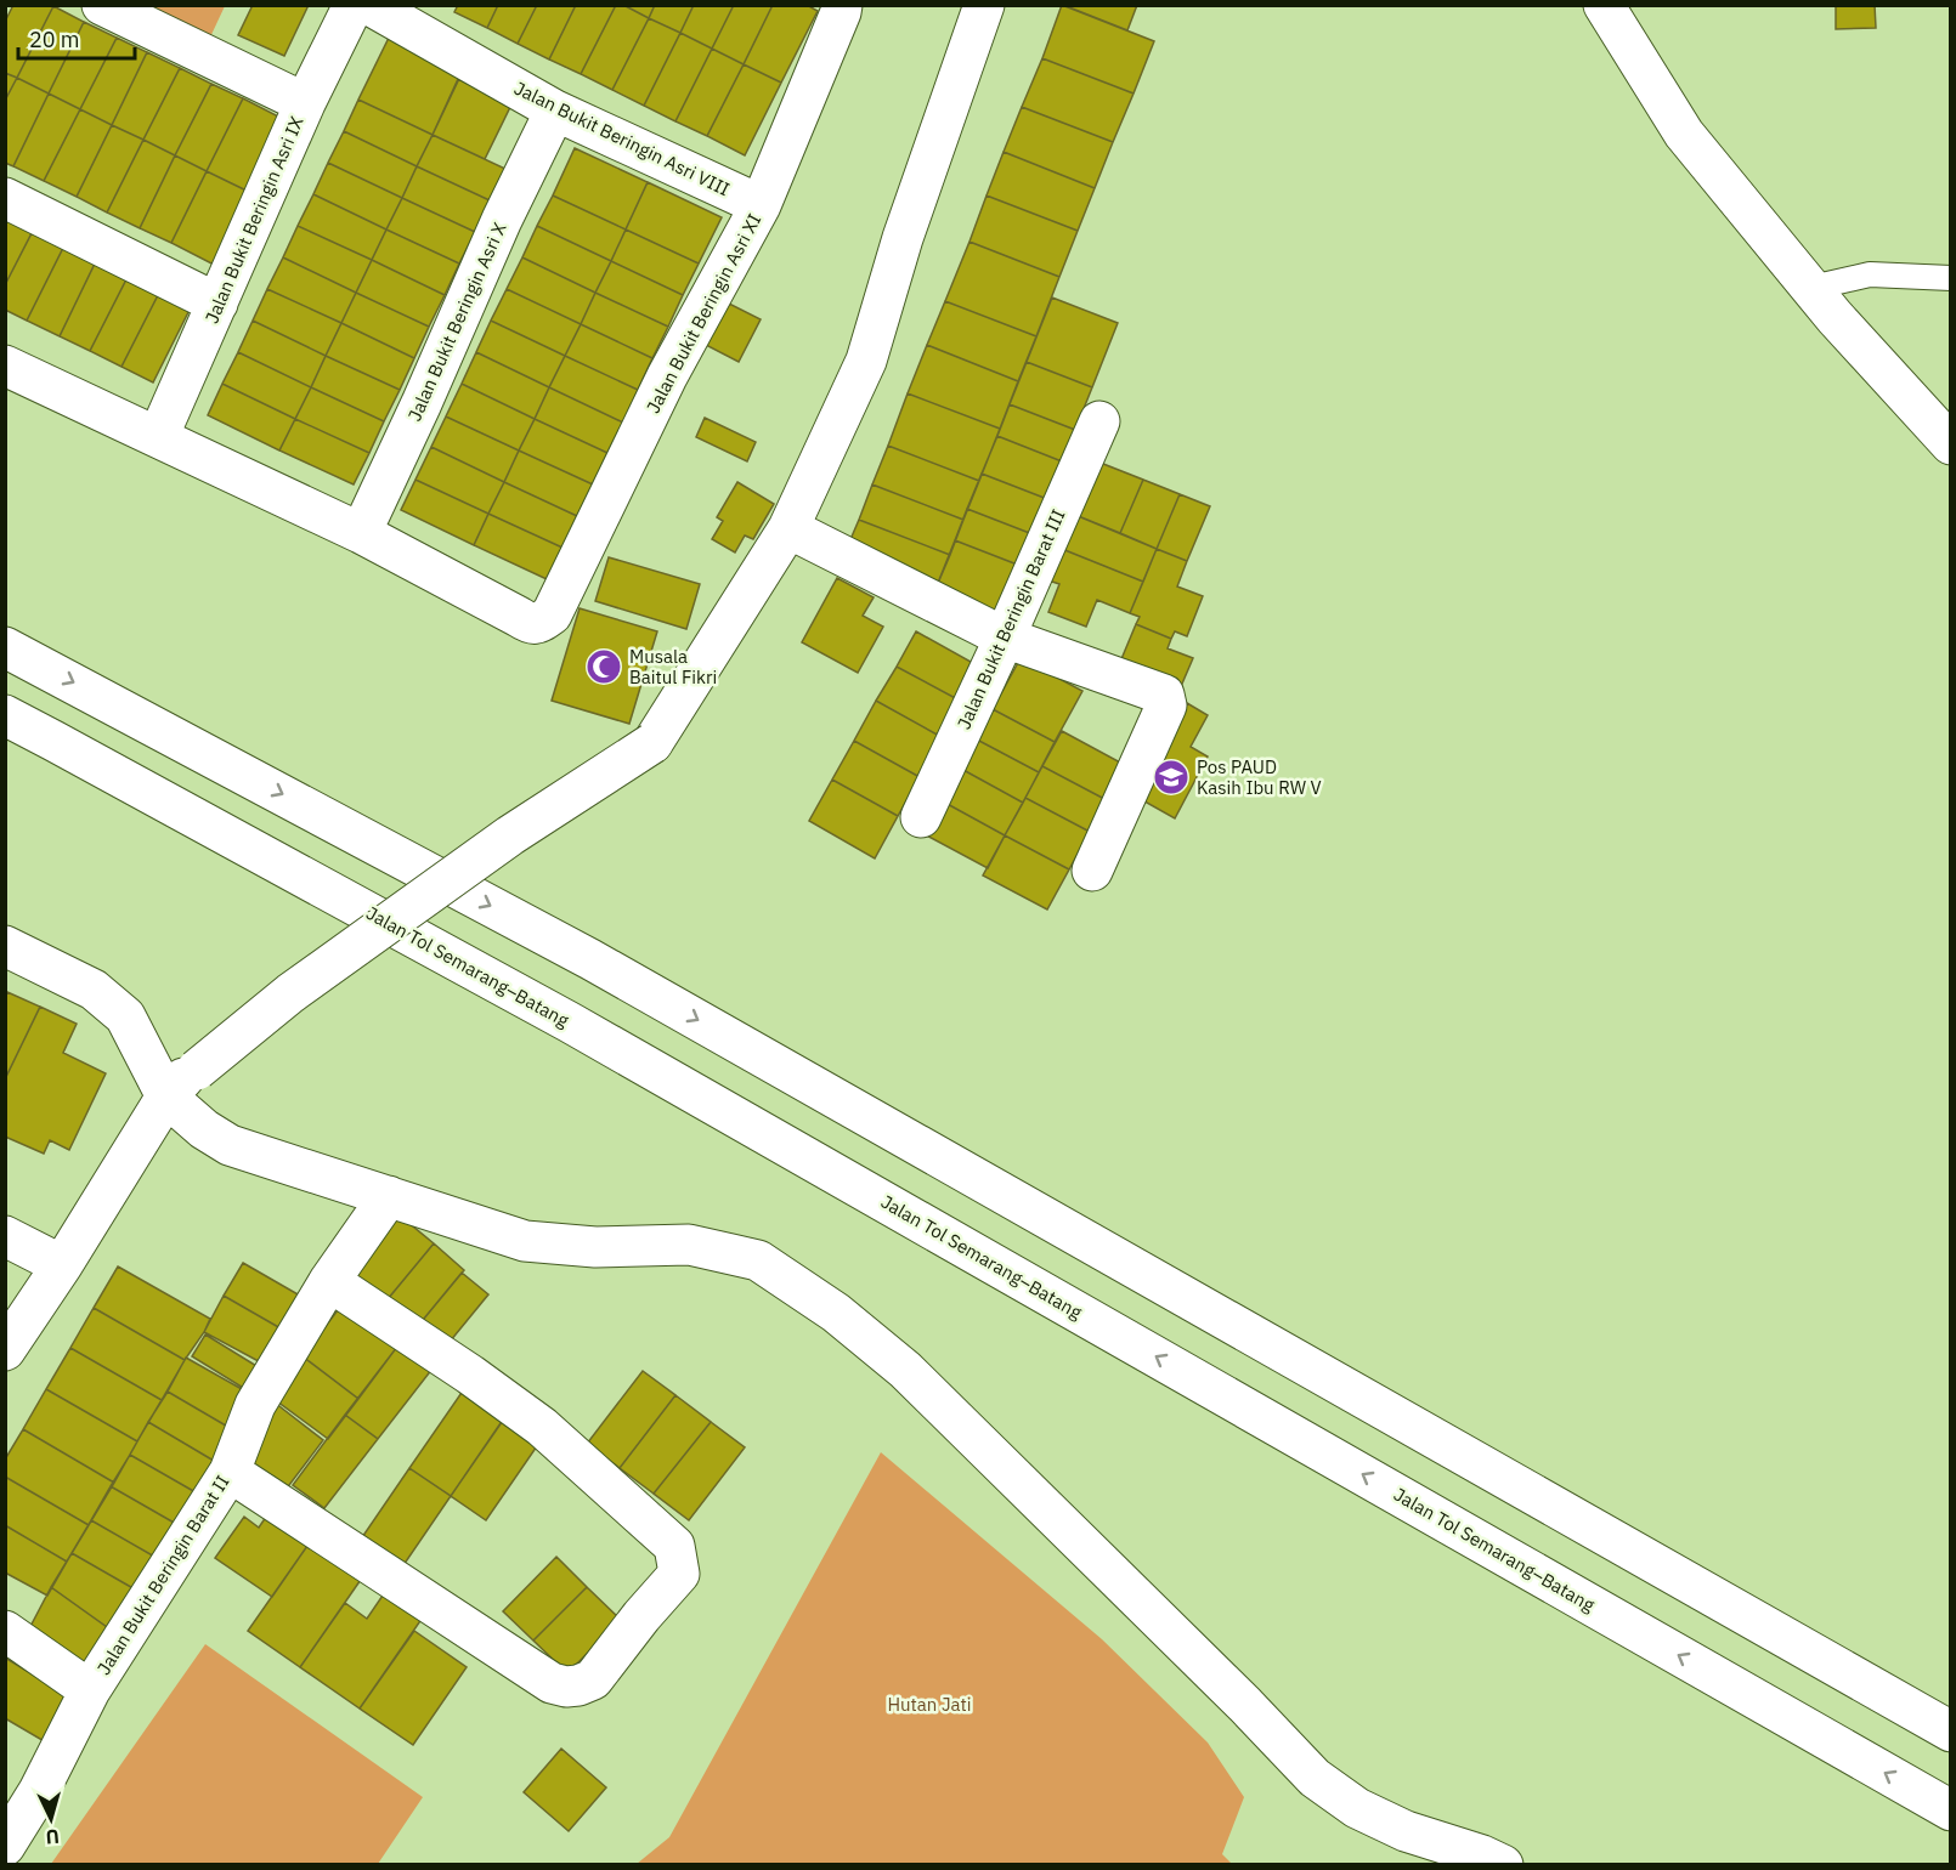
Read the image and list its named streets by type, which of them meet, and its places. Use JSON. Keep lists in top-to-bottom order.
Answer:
{
  "streets": {
    "main road": [
      "Jalan Bukit Beringin Asri VIII",
      "Jalan Bukit Beringin Asri IX",
      "Jalan Bukit Beringin Asri XI",
      "Jalan Bukit Beringin Asri X",
      "Jalan Bukit Beringin Barat III",
      "Jalan Tol Semarang–Batang",
      "Jalan Bukit Beringin Barat II"
    ]
  },
  "crossings": [
    ["Jalan Bukit Beringin Asri VIII", "Jalan Bukit Beringin Asri XI"],
    ["Jalan Bukit Beringin Asri VIII", "Jalan Bukit Beringin Asri X"],
    ["Jalan Bukit Beringin Asri XI", "Jalan Bukit Beringin Asri X"]
  ],
  "parks": ["Hutan Jati"],
  "places": {
    "mosque": ["Musala Baitul Fikri"],
    "school or university": ["Pos PAUD Kasih Ibu RW V"]
  },
  "scale_bar": "20 m",
  "north": "bottom"
}
